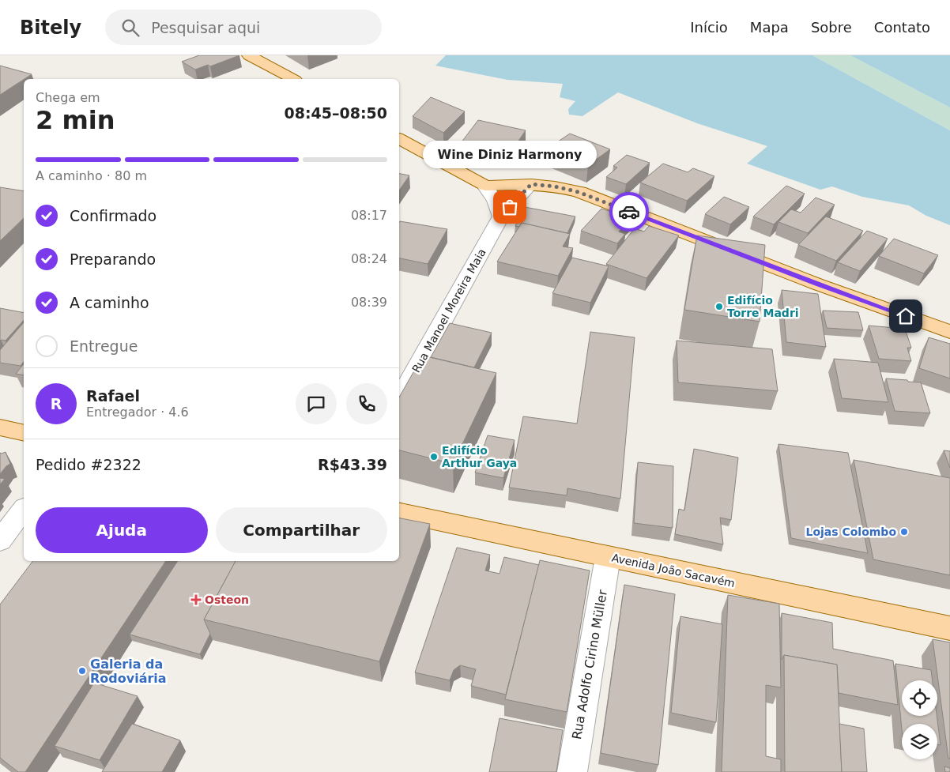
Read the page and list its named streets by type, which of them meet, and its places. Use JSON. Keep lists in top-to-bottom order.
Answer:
{
  "streets": {
    "main road": ["Avenida João Sacavém"],
    "street": ["Rua Manoel Moreira Maia", "Rua Adolfo Cirino Müller"]
  },
  "crossings": [
    ["Avenida João Sacavém", "Rua Adolfo Cirino Müller"]
  ],
  "places": {
    "other": [
      "Wine Diniz Harmony",
      "Edifício Torre Madri",
      "Edifício Arthur Gaya",
      "Lojas Colombo",
      "Galeria da Rodoviária"
    ],
    "health": ["Osteon"]
  },
  "page": {
    "header": "Bitely",
    "search": "Pesquisar aqui",
    "nav": [
      "Início",
      "Mapa",
      "Sobre",
      "Contato"
    ],
    "heading": ["2 min", "Chega em", "08:45–08:50"],
    "panel": [
      "Rafael",
      "Entregador · 4.6",
      "Pedido #2322",
      "R$43.39"
    ],
    "bubble": "Wine Diniz Harmony",
    "bar": "A caminho · 80 m",
    "list": [
      ["Confirmado", "08:17"],
      ["Preparando", "08:24"],
      ["A caminho", "08:39"],
      "Entregue"
    ],
    "round": "R",
    "buttons": ["Ajuda", "Compartilhar"]
  }
}
